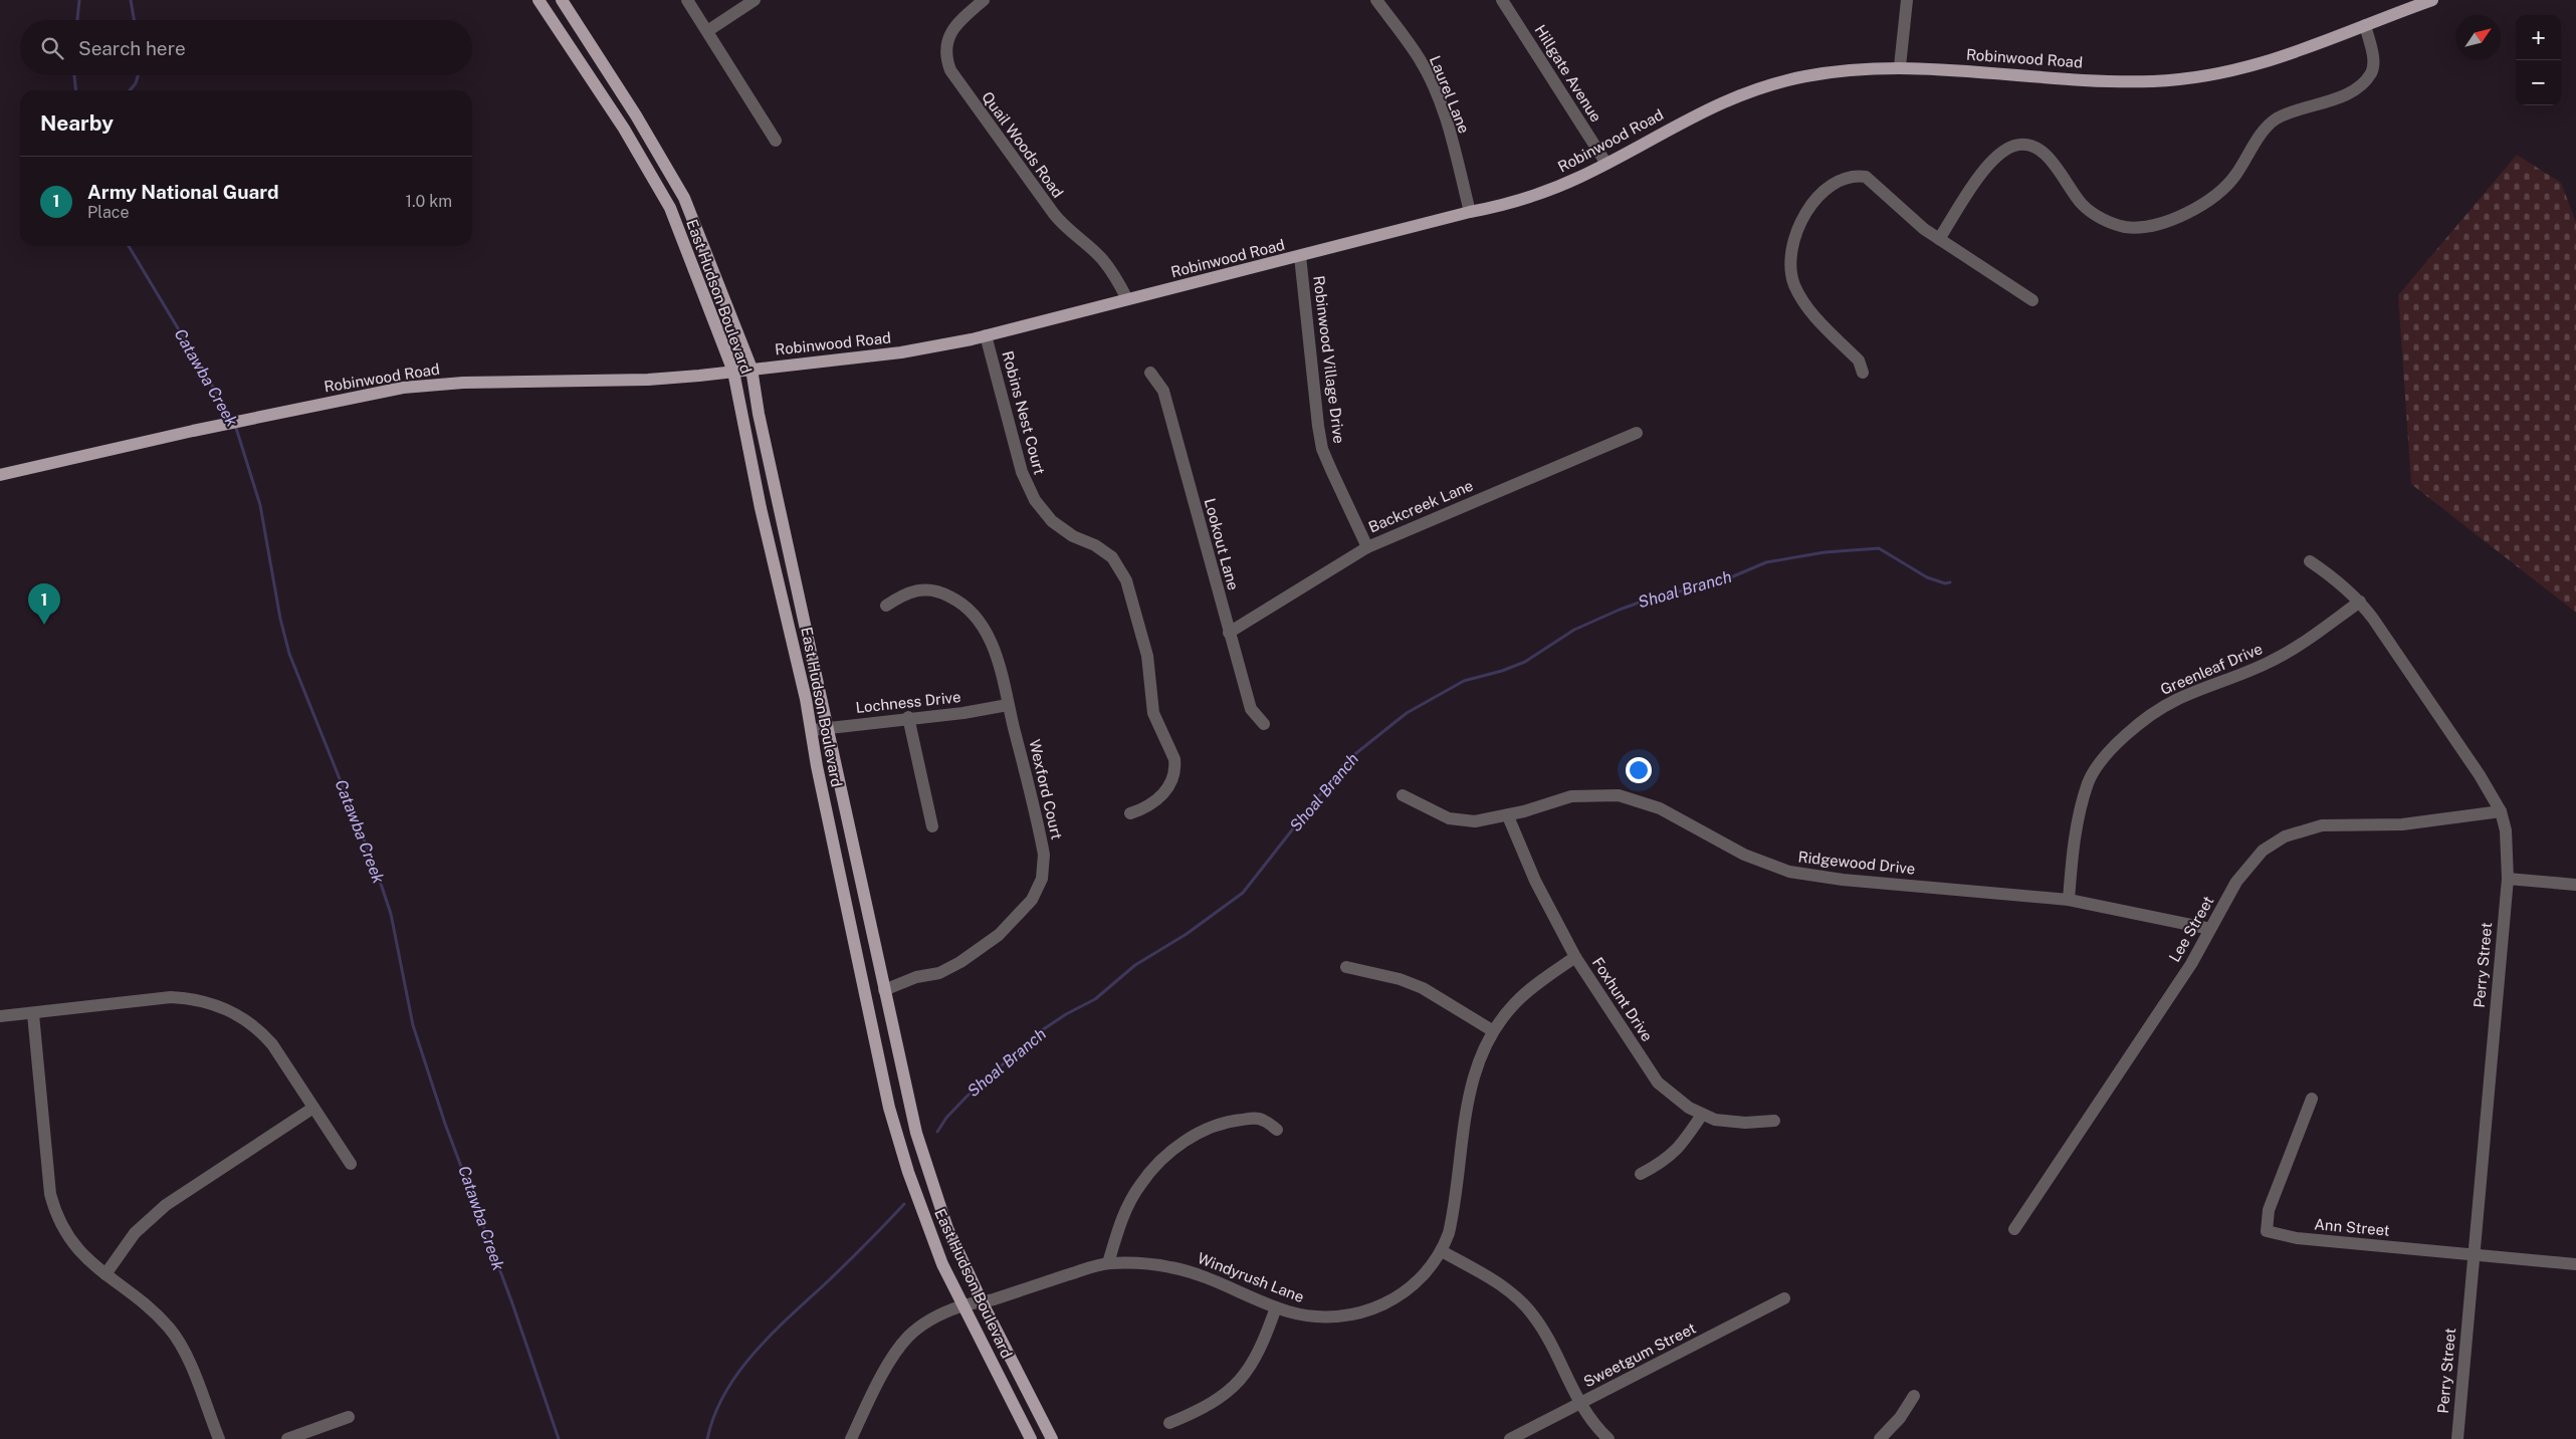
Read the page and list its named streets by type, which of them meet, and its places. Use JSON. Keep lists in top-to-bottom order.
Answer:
{
  "streets": {
    "main road": ["Robinwood Road", "East Hudson Boulevard"],
    "street": [
      "Hillgate Avenue",
      "Laurel Lane",
      "Quail Woods Road",
      "Robinwood Village Drive",
      "Robins Nest Court",
      "Backcreek Lane",
      "Lookout Lane",
      "Greenleaf Drive",
      "Lochness Drive",
      "Wexford Court",
      "Ridgewood Drive",
      "Lee Street",
      "Perry Street",
      "Foxhunt Drive",
      "Ann Street",
      "Windyrush Lane",
      "Sweetgum Street"
    ]
  },
  "crossings": [
    ["Robinwood Road", "Hillgate Avenue"],
    ["Robinwood Road", "Laurel Lane"],
    ["Robinwood Road", "Quail Woods Road"],
    ["Robinwood Road", "East Hudson Boulevard"],
    ["Robinwood Road", "Robinwood Village Drive"],
    ["Robinwood Road", "Robins Nest Court"],
    ["East Hudson Boulevard", "Lochness Drive"],
    ["East Hudson Boulevard", "Wexford Court"],
    ["East Hudson Boulevard", "Windyrush Lane"],
    ["Robinwood Village Drive", "Backcreek Lane"],
    ["Backcreek Lane", "Lookout Lane"],
    ["Greenleaf Drive", "Ridgewood Drive"],
    ["Greenleaf Drive", "Perry Street"],
    ["Lochness Drive", "Wexford Court"],
    ["Ridgewood Drive", "Lee Street"],
    ["Ridgewood Drive", "Foxhunt Drive"],
    ["Lee Street", "Perry Street"],
    ["Perry Street", "Ann Street"],
    ["Foxhunt Drive", "Windyrush Lane"]
  ],
  "water": ["Catawba Creek", "Shoal Branch"],
  "north": "top right",
  "page": {
    "map_buttons": ["+", "−"],
    "search": "Search here",
    "heading": "Nearby",
    "list": [
      {
        "mark": "1",
        "name": "Army National Guard",
        "note": "Place",
        "value": "1.0 km"
      }
    ],
    "pins": "1"
  }
}
